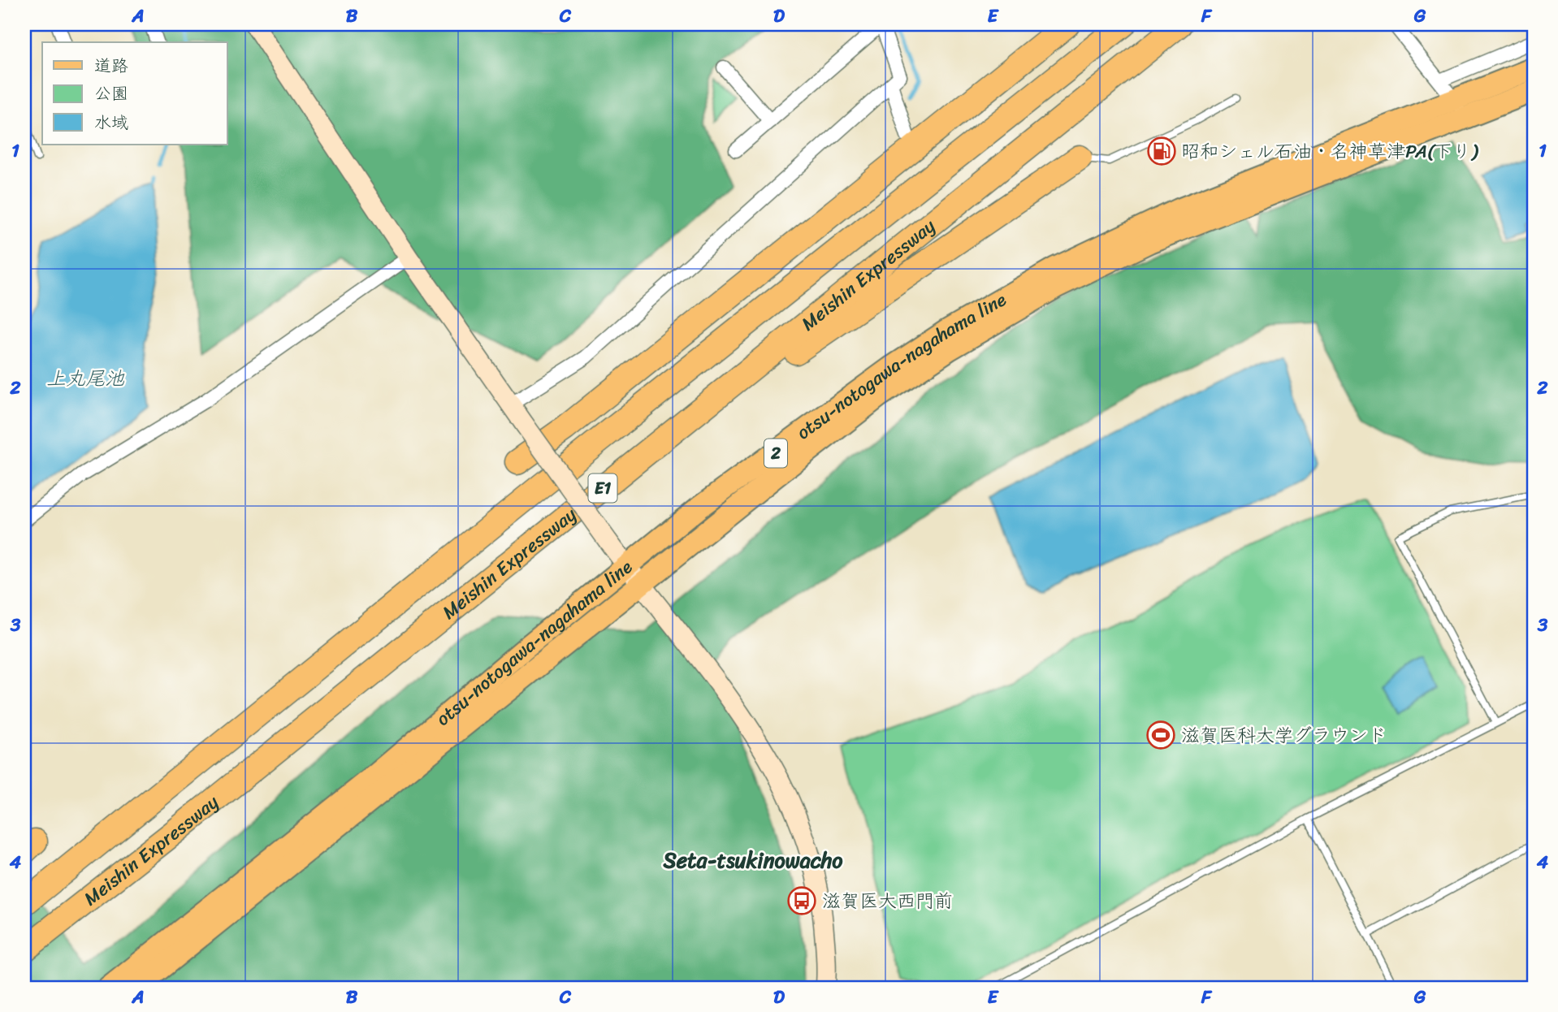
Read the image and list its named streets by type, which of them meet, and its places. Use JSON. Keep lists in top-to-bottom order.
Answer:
{
  "streets": {
    "highway": ["Meishin Expressway", "E1"],
    "main road": ["otsu-notogawa-nagahama line", "2"]
  },
  "districts": ["Seta-tsukinowacho"],
  "water": ["上丸尾池"],
  "places": {
    "fuel station": ["昭和シェル石油・名神草津PA(下り)"],
    "sports": ["滋賀医科大学グラウンド"],
    "bus stop": ["滋賀医大西門前"]
  },
  "legend": ["道路", "公園", "水域"],
  "grid": {
    "columns": [
      "A",
      "B",
      "C",
      "D",
      "E",
      "F",
      "G"
    ],
    "rows": [
      "1",
      "2",
      "3",
      "4"
    ]
  }
}
